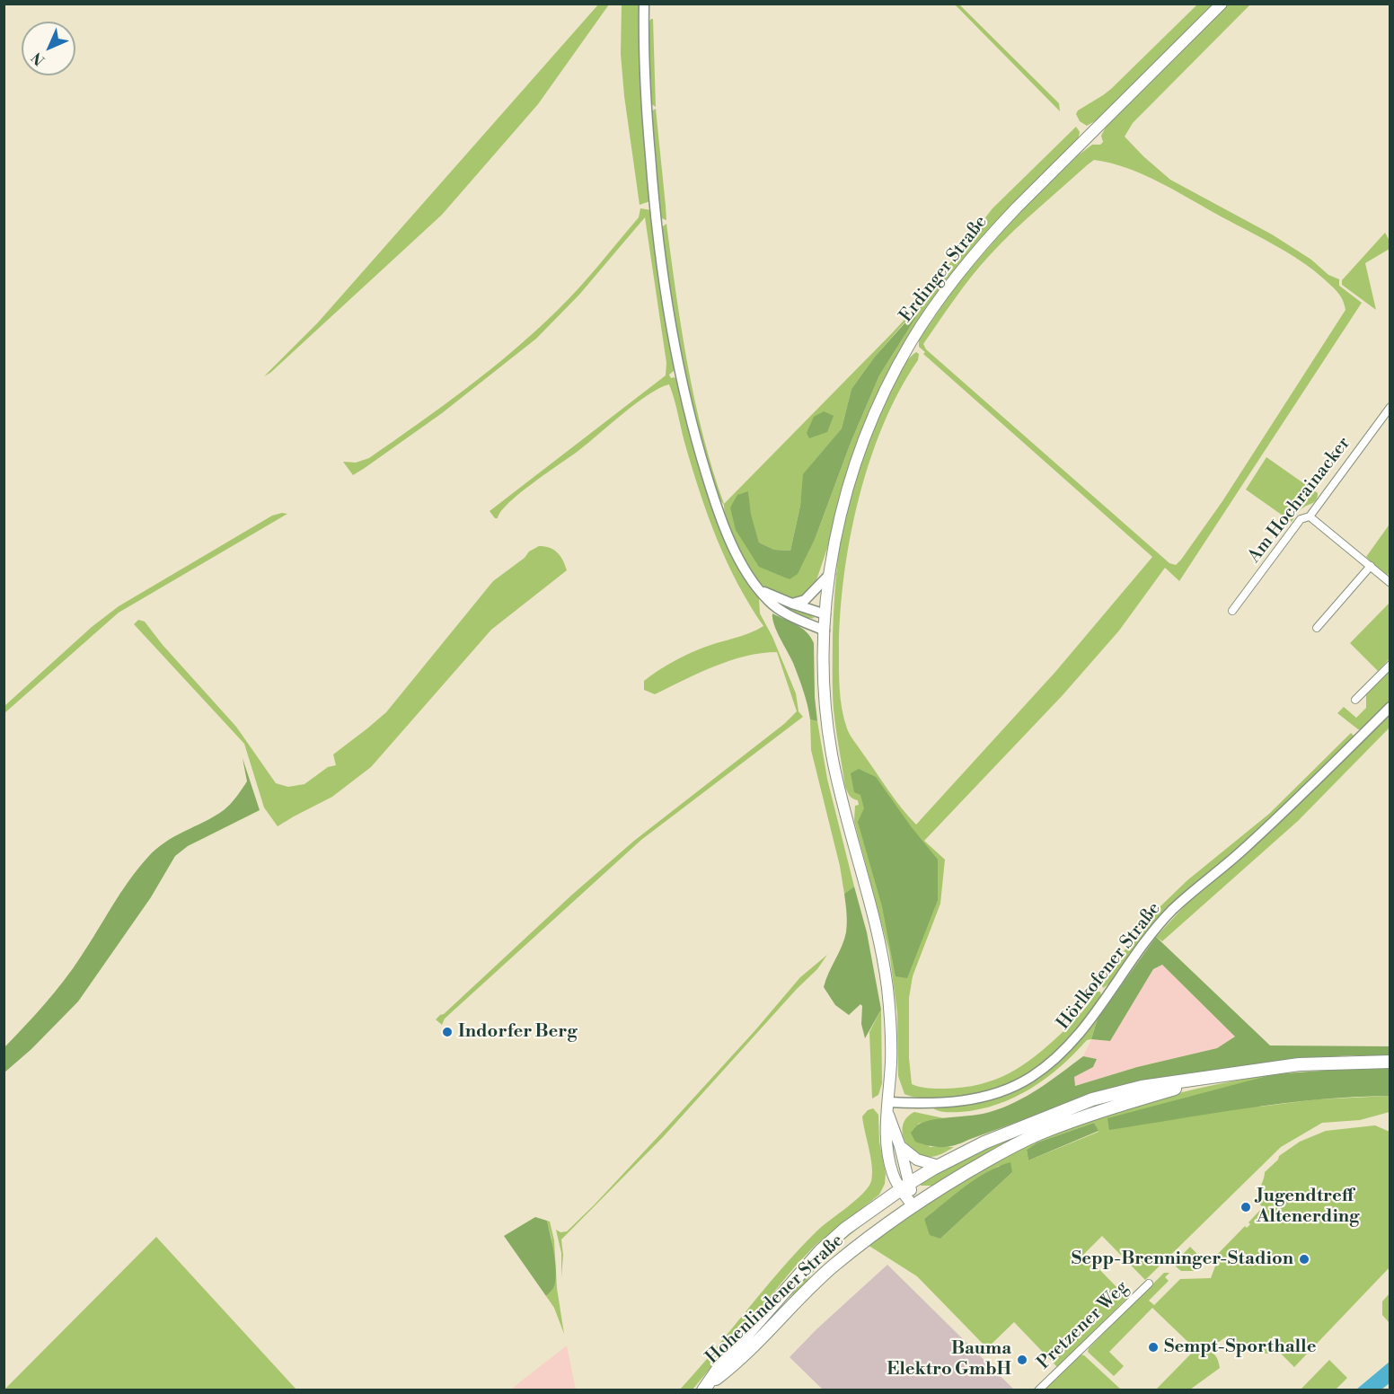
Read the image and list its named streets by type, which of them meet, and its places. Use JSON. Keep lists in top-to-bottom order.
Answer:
{
  "streets": {
    "main road": ["Erdinger Straße", "Hohenlindener Straße"],
    "street": ["Am Hochrainacker", "Hörlkofener Straße", "Pretzener Weg"]
  },
  "crossings": [
    ["Erdinger Straße", "Hörlkofener Straße"],
    ["Erdinger Straße", "Hohenlindener Straße"]
  ],
  "places": [
    "Indorfer Berg",
    "Jugendtreff Altenerding",
    "Sepp-Brenninger-Stadion",
    "Sempt-Sporthalle",
    "Bauma Elektro GmbH"
  ],
  "north": "bottom left"
}
